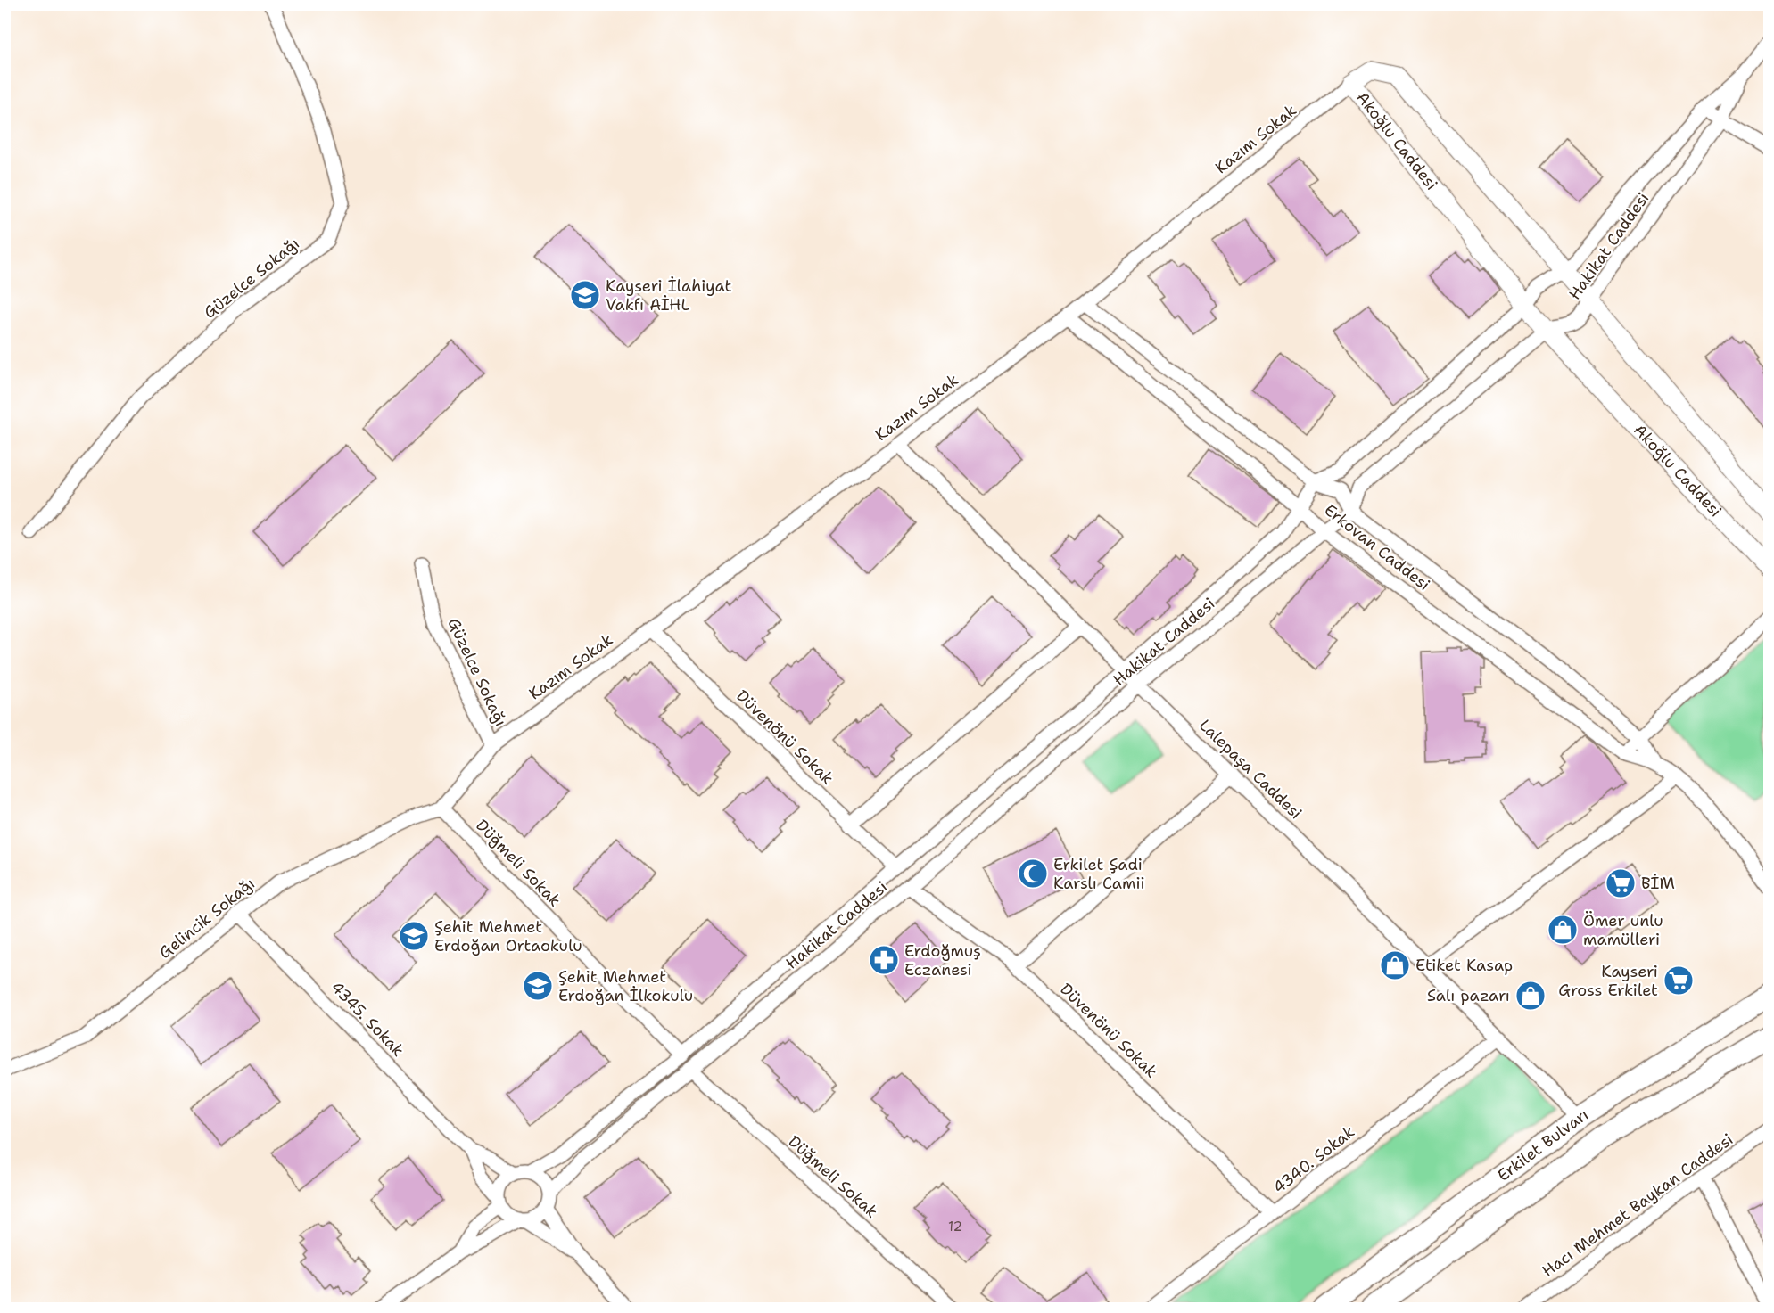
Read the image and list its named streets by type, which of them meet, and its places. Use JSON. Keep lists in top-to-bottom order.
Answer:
{
  "streets": {
    "main road": ["Erkilet Bulvarı"],
    "street": [
      "Kazım Sokak",
      "Akoğlu Caddesi",
      "Hakikat Caddesi",
      "Güzelce Sokağı",
      "Erkovan Caddesi",
      "Düvenönü Sokak",
      "Lalepaşa Caddesi",
      "Düğmeli Sokak",
      "Gelincik Sokağı",
      "4345. Sokak",
      "4340. Sokak",
      "Hacı Mehmet Baykan Caddesi"
    ]
  },
  "crossings": [
    ["Kazım Sokak", "Akoğlu Caddesi"],
    ["Kazım Sokak", "Güzelce Sokağı"],
    ["Kazım Sokak", "Erkovan Caddesi"],
    ["Kazım Sokak", "Düvenönü Sokak"],
    ["Kazım Sokak", "Lalepaşa Caddesi"],
    ["Akoğlu Caddesi", "Hakikat Caddesi"],
    ["Hakikat Caddesi", "Erkovan Caddesi"],
    ["Hakikat Caddesi", "Düvenönü Sokak"],
    ["Hakikat Caddesi", "Lalepaşa Caddesi"],
    ["Hakikat Caddesi", "Düğmeli Sokak"],
    ["Hakikat Caddesi", "4345. Sokak"],
    ["Güzelce Sokağı", "Düğmeli Sokak"],
    ["Güzelce Sokağı", "Gelincik Sokağı"],
    ["Düvenönü Sokak", "4340. Sokak"],
    ["Lalepaşa Caddesi", "Erkilet Bulvarı"],
    ["Lalepaşa Caddesi", "4340. Sokak"],
    ["Düğmeli Sokak", "Gelincik Sokağı"],
    ["Gelincik Sokağı", "4345. Sokak"]
  ],
  "places": {
    "school or university": ["Kayseri İlahiyat Vakfı AİHL", "Şehit Mehmet Erdoğan Ortaokulu", "Şehit Mehmet Erdoğan İlkokulu"],
    "mosque": ["Erkilet Şadi Karslı Camii"],
    "supermarket": ["BİM", "Kayseri Gross Erkilet"],
    "shop": ["Ömer unlu mamülleri", "Etiket Kasap", "Salı pazarı"],
    "pharmacy": ["Erdoğmuş Eczanesi"]
  },
  "house_numbers": ["12"]
}
